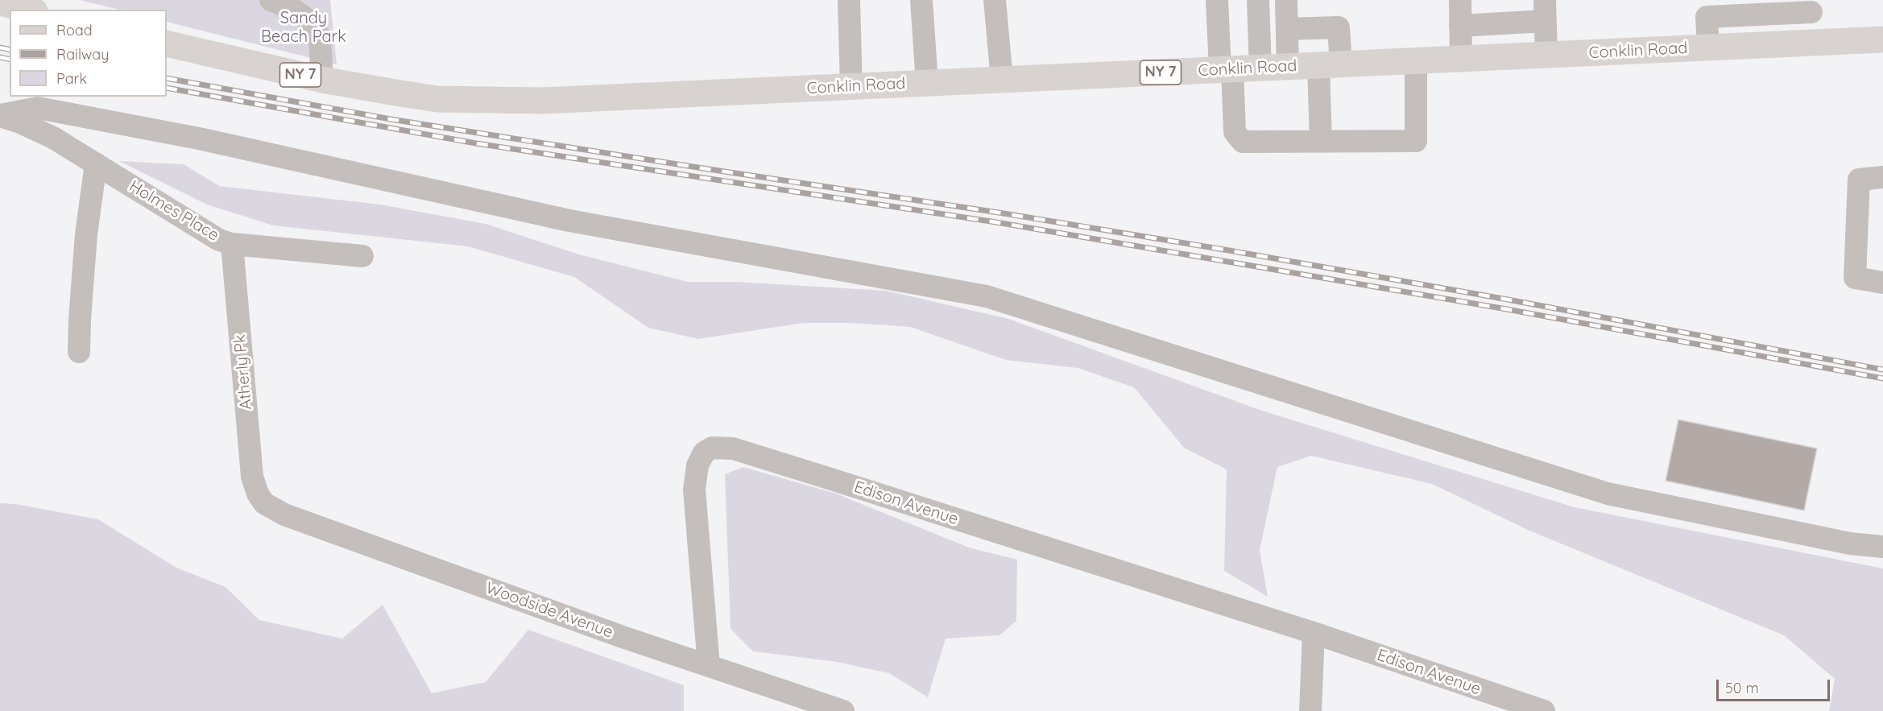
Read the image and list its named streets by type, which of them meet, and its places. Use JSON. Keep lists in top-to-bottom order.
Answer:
{
  "streets": {
    "main road": ["Conklin Road", "NY 7"],
    "street": [
      "Holmes Place",
      "Atherly Pk",
      "Edison Avenue",
      "Woodside Avenue"
    ]
  },
  "crossings": [
    ["Conklin Road", "NY 7"],
    ["Holmes Place", "Atherly Pk"],
    ["Atherly Pk", "Woodside Avenue"],
    ["Edison Avenue", "Woodside Avenue"]
  ],
  "parks": ["Sandy Beach Park"],
  "legend": ["Road", "Railway", "Park"],
  "scale_bar": "50 m"
}
